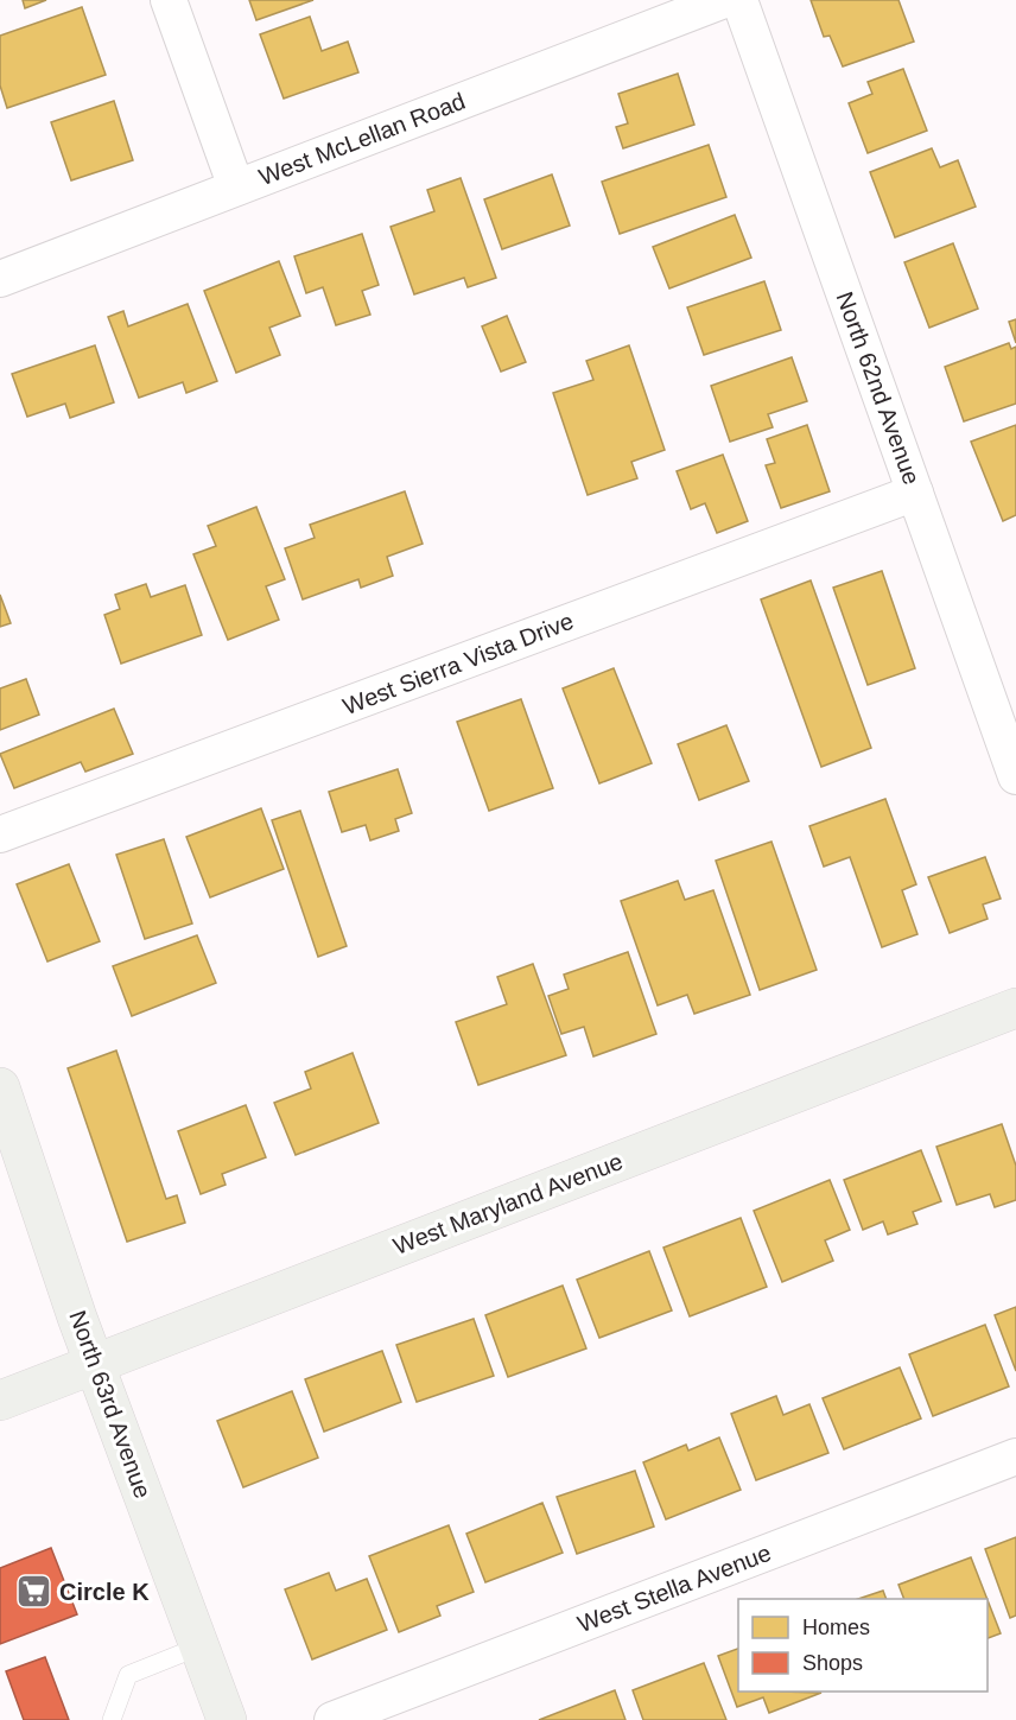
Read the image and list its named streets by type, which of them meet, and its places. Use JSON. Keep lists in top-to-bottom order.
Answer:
{
  "streets": {
    "street": [
      "West McLellan Road",
      "North 62nd Avenue",
      "West Sierra Vista Drive",
      "West Maryland Avenue",
      "North 63rd Avenue",
      "West Stella Avenue"
    ]
  },
  "crossings": [
    ["North 62nd Avenue", "West Sierra Vista Drive"],
    ["West Maryland Avenue", "North 63rd Avenue"]
  ],
  "places": {
    "supermarket": ["Circle K"]
  },
  "legend": ["Homes", "Shops"]
}
